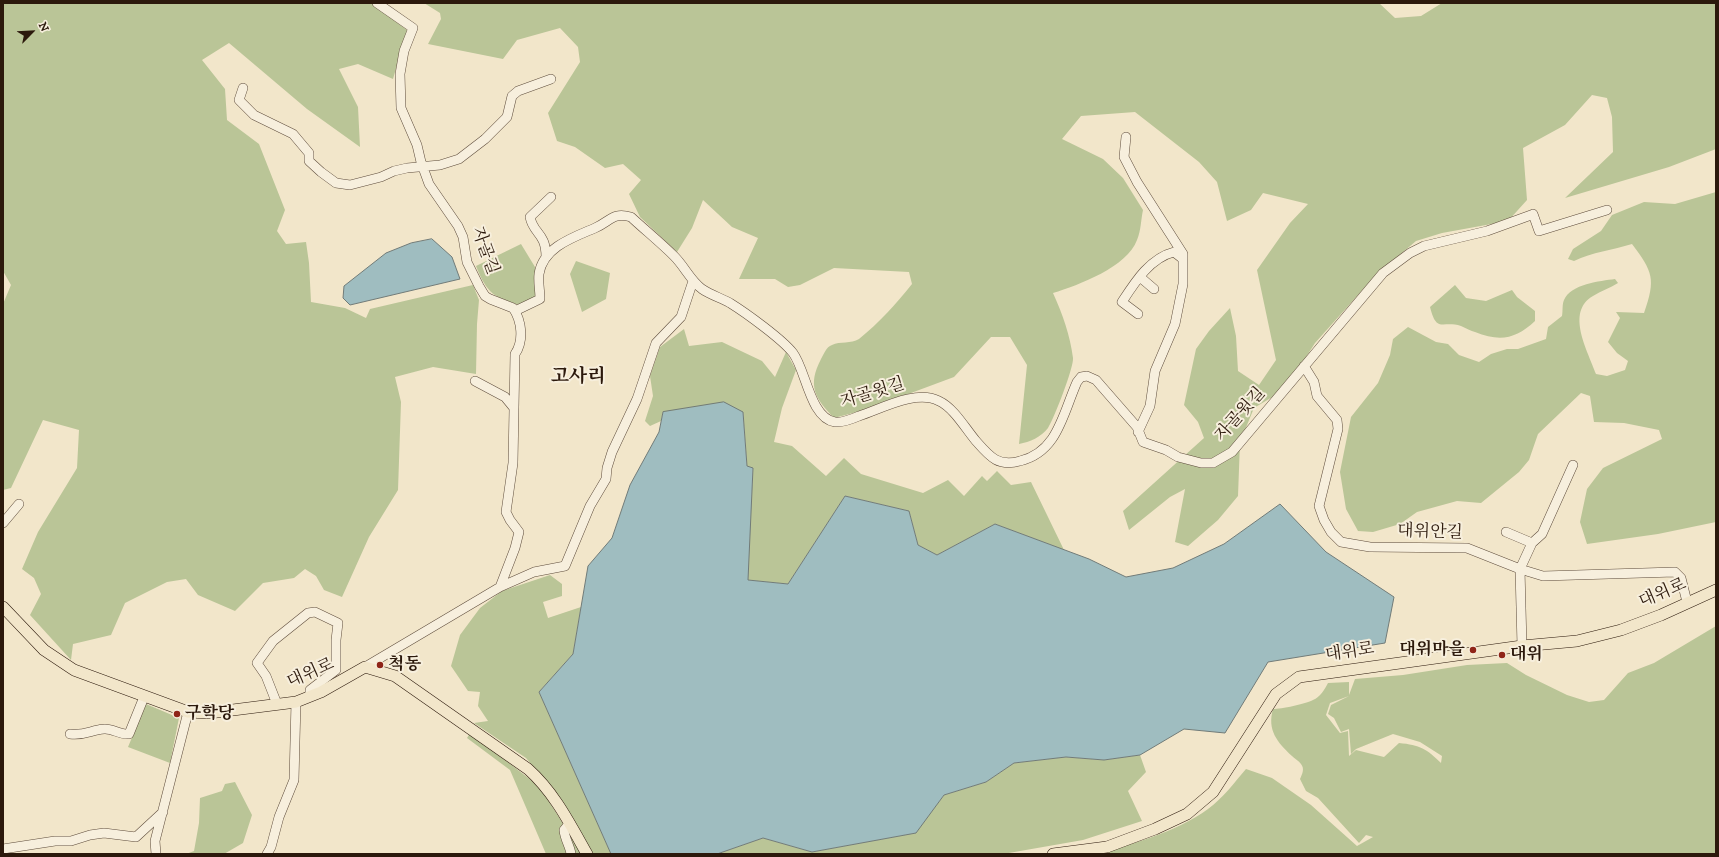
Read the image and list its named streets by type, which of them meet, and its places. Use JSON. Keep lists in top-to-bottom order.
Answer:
{
  "streets": {
    "main road": ["대위로"],
    "street": ["자골길", "자골윗길", "대위안길"]
  },
  "crossings": [
    ["자골윗길", "대위안길"],
    ["대위안길", "대위로"]
  ],
  "districts": ["고사리"],
  "places": [
    "대위마을",
    "대위",
    "척동",
    "구학당"
  ],
  "north": "top right"
}
